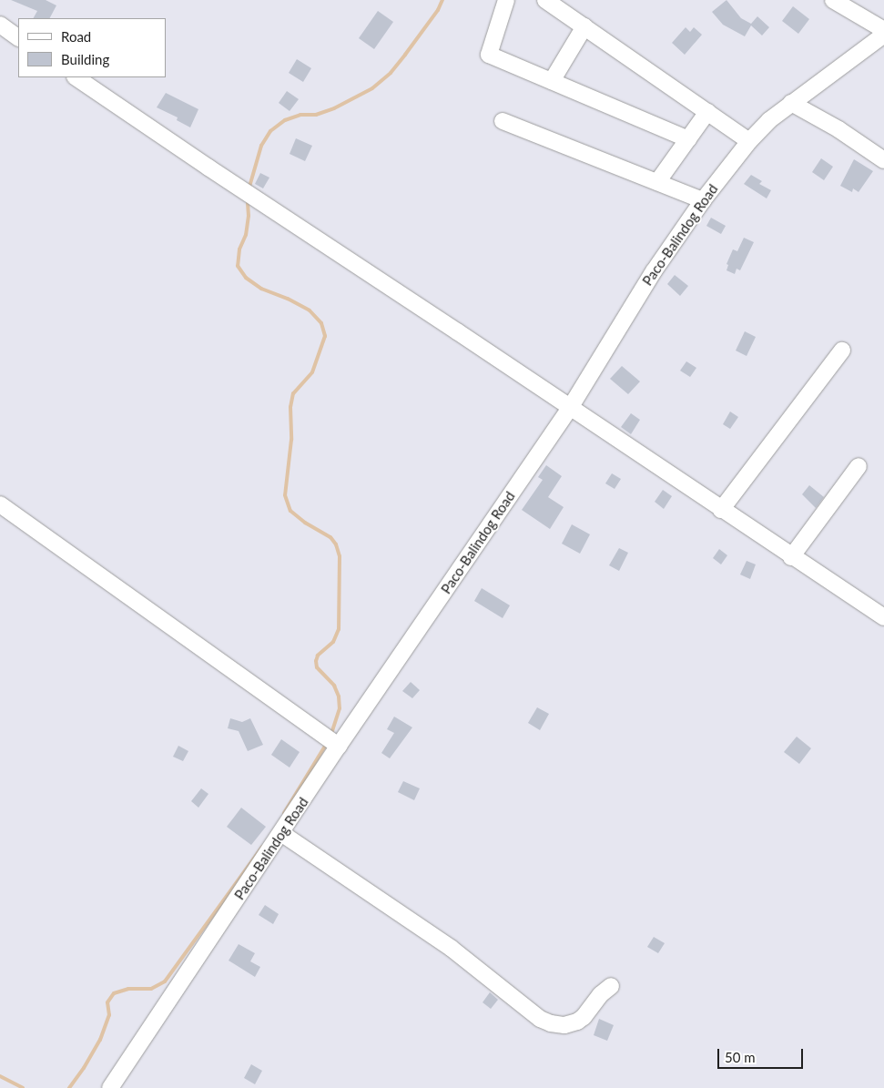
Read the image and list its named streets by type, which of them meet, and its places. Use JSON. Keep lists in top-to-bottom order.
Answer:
{
  "streets": {
    "street": ["Paco-Balindog Road"]
  },
  "legend": ["Road", "Building"],
  "scale_bar": "50 m"
}
